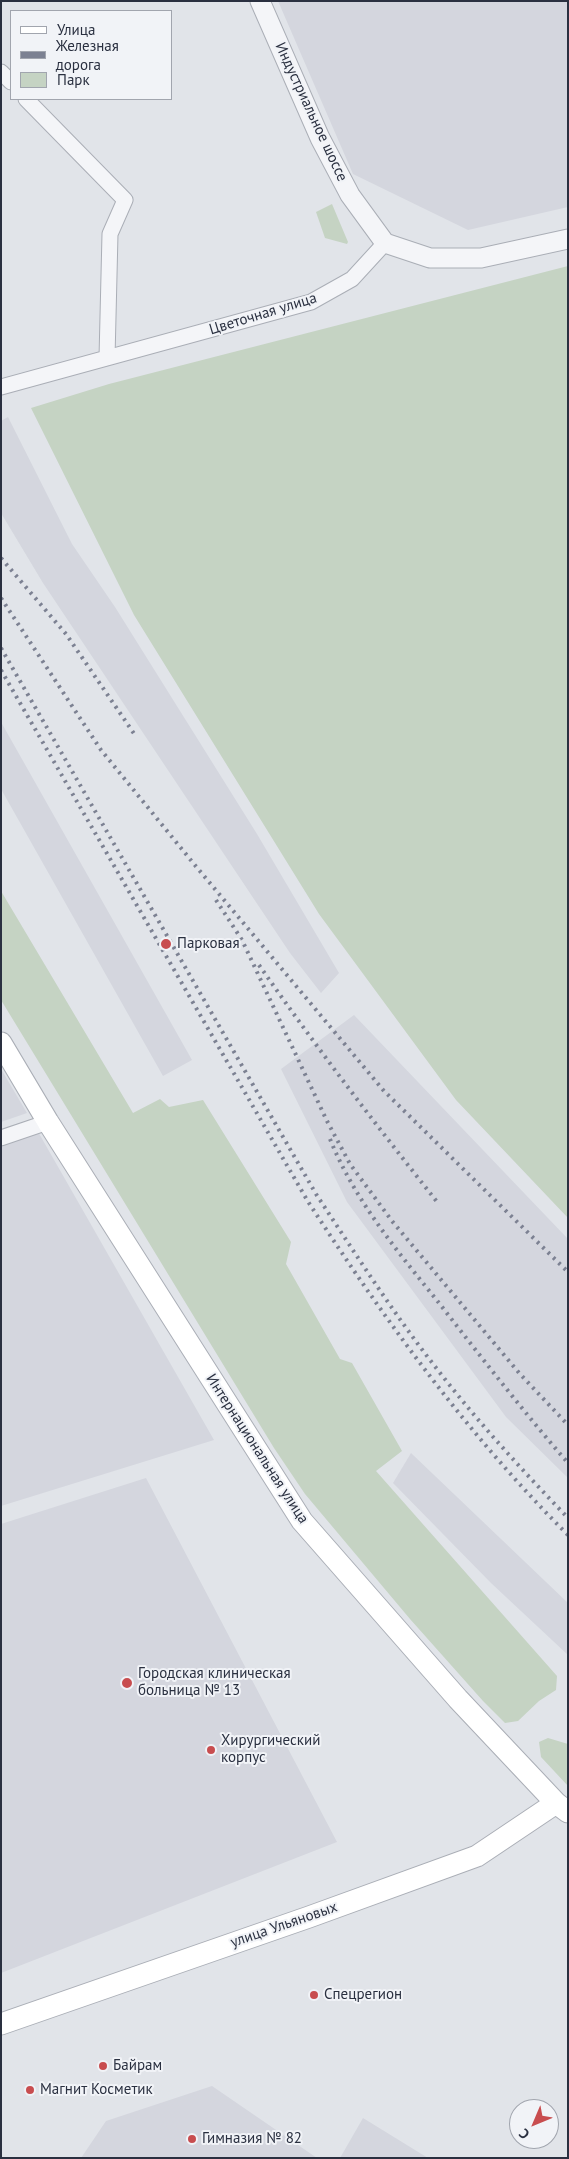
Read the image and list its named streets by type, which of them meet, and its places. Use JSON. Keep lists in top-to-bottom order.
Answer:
{
  "streets": {
    "main road": ["Интернациональная улица", "улица Ульяновых"],
    "street": ["Индустриальное шоссе", "Цветочная улица"]
  },
  "crossings": [
    ["Индустриальное шоссе", "Цветочная улица"],
    ["Интернациональная улица", "улица Ульяновых"]
  ],
  "places": [
    "Парковая",
    "Городская клиническая больница № 13",
    "Хирургический корпус",
    "Спецрегион",
    "Байрам",
    "Магнит Косметик",
    "Гимназия № 82"
  ],
  "legend": ["Улица", "Железная дорога", "Парк"],
  "north": "bottom left"
}
